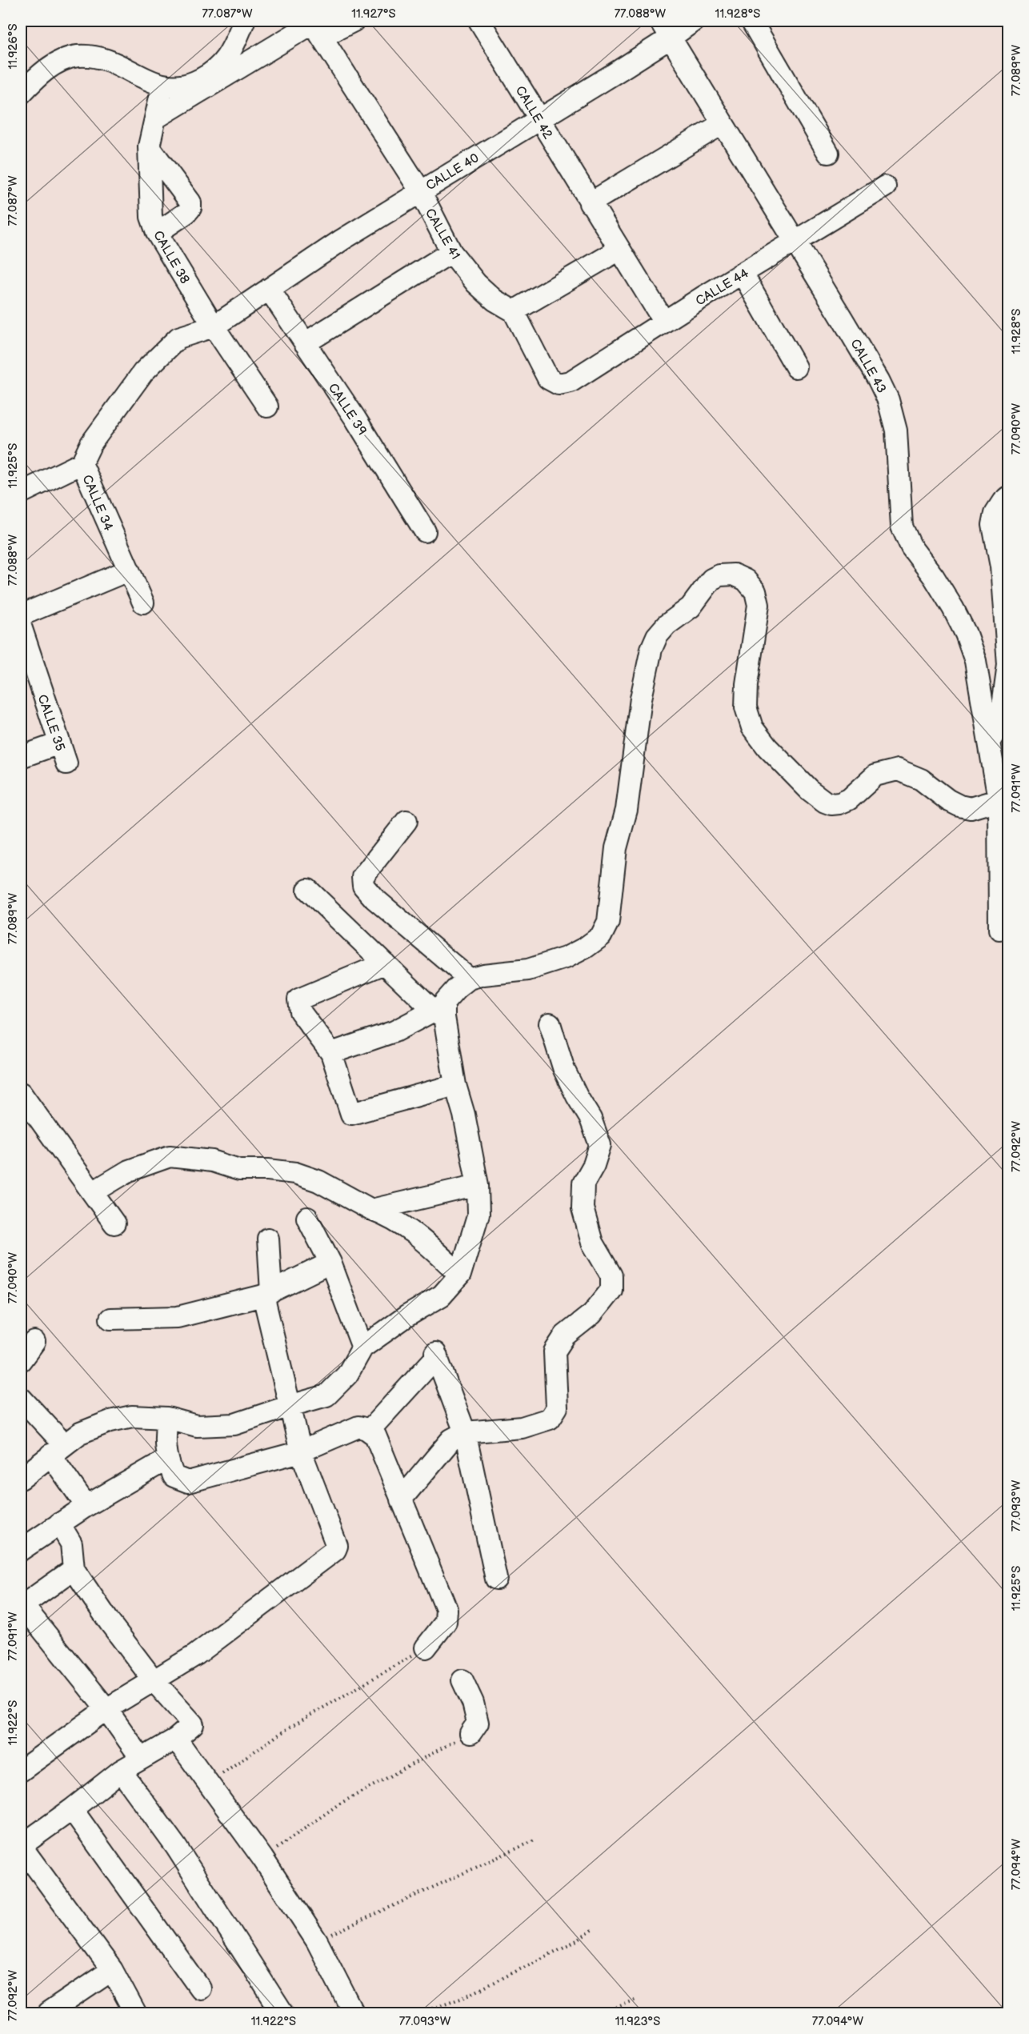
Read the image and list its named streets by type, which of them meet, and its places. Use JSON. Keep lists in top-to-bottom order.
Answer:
{
  "streets": {
    "street": [
      "CALLE 42",
      "CALLE 40",
      "CALLE 41",
      "CALLE 38",
      "CALLE 44",
      "CALLE 43",
      "CALLE 39",
      "CALLE 34",
      "CALLE 35"
    ]
  },
  "crossings": [
    ["CALLE 42", "CALLE 40"],
    ["CALLE 42", "CALLE 44"],
    ["CALLE 40", "CALLE 41"],
    ["CALLE 40", "CALLE 38"],
    ["CALLE 40", "CALLE 43"],
    ["CALLE 40", "CALLE 39"],
    ["CALLE 40", "CALLE 34"],
    ["CALLE 41", "CALLE 44"],
    ["CALLE 44", "CALLE 43"]
  ],
  "coordinates": [
    "77.087°W",
    "11.927°S",
    "77.088°W",
    "11.928°S",
    "11.926°S",
    "77.089°W",
    "77.090°W",
    "11.925°S",
    "77.091°W",
    "77.092°W",
    "77.093°W",
    "11.922°S",
    "77.094°W",
    "11.923°S"
  ]
}
